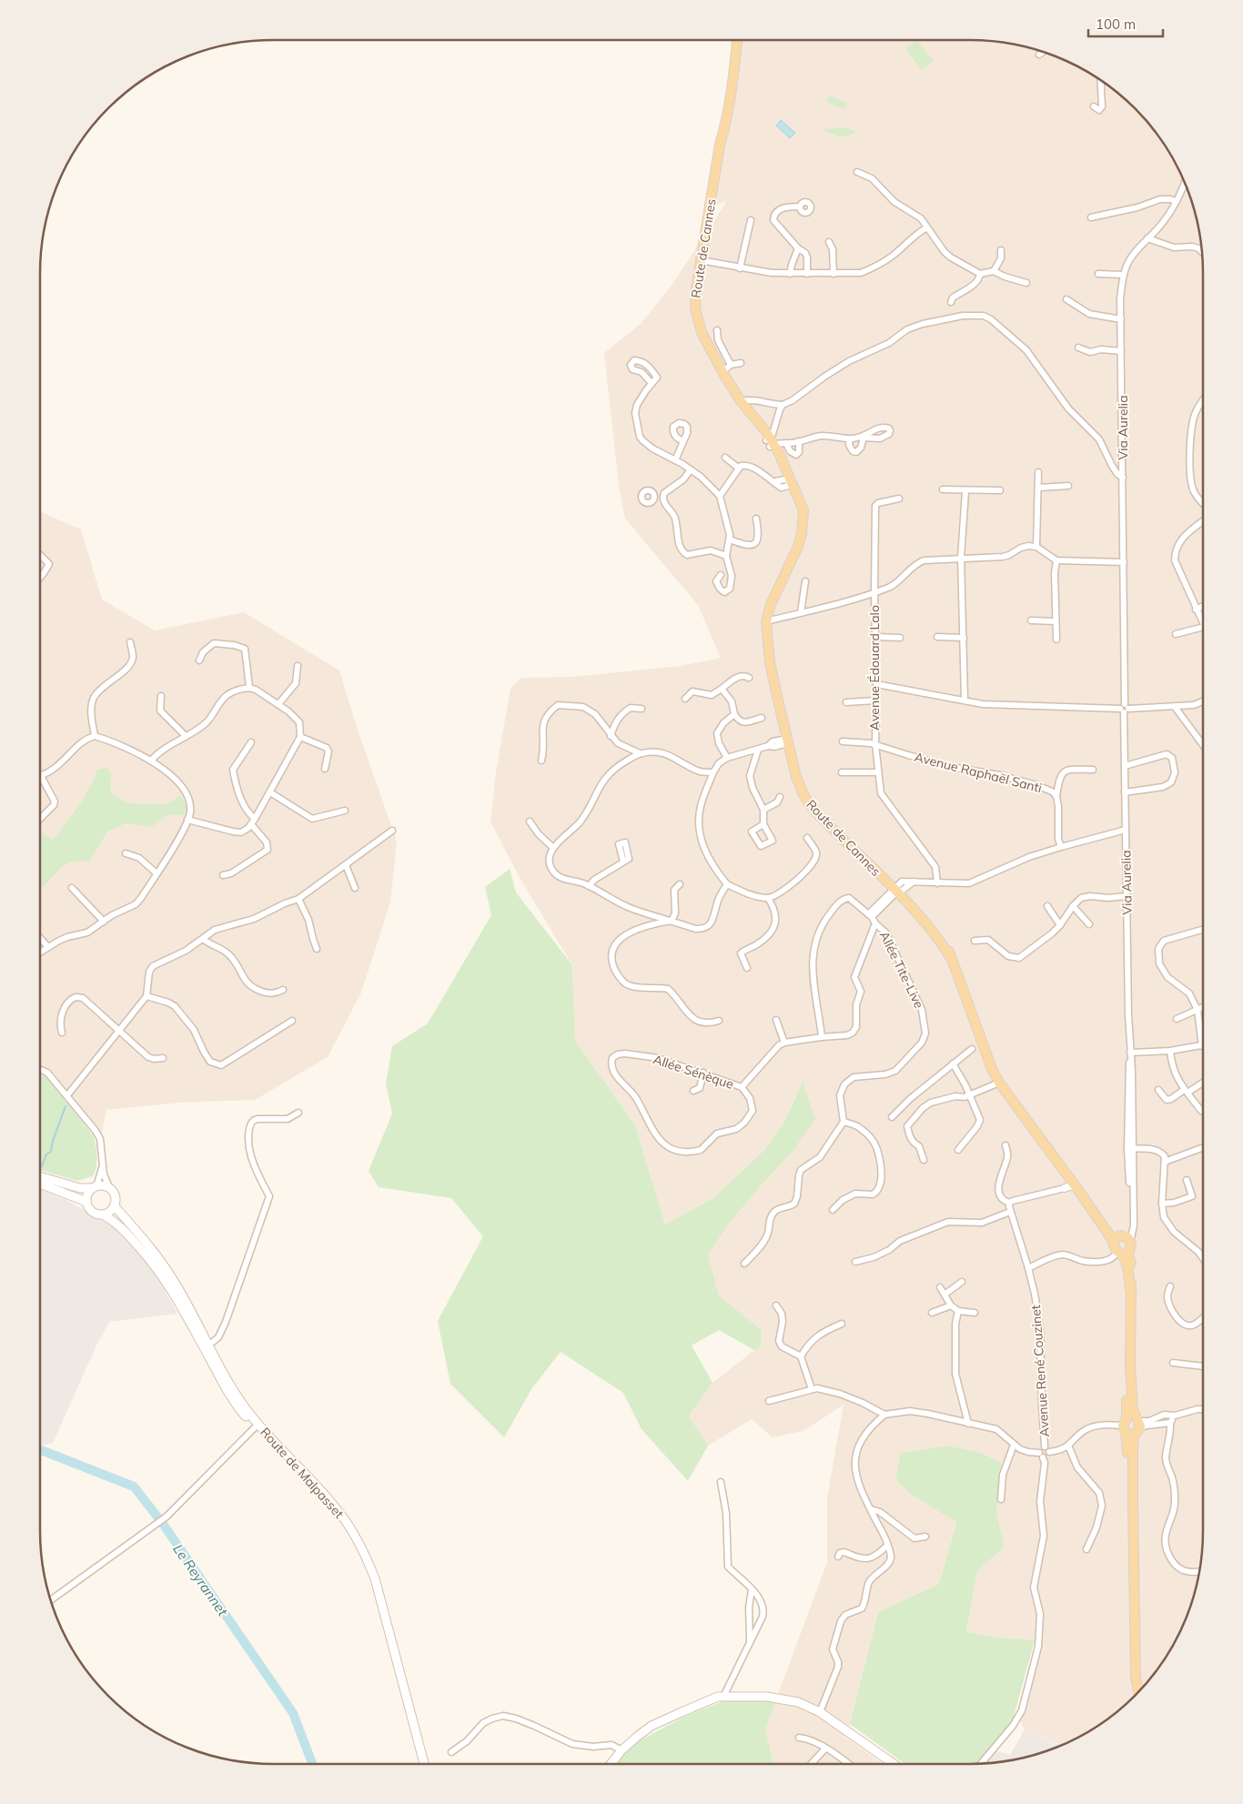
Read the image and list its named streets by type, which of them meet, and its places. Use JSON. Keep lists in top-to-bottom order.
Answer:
{
  "streets": {
    "main road": ["Route de Cannes", "Route de Malpasset"],
    "street": [
      "Via Aurelia",
      "Avenue Édouard Lalo",
      "Avenue Raphaël Santi",
      "Allée Tite-Live",
      "Allée Sénèque",
      "Avenue René Couzinet"
    ]
  },
  "crossings": [
    ["Route de Cannes", "Via Aurelia"],
    ["Avenue Édouard Lalo", "Avenue Raphaël Santi"]
  ],
  "water": ["Le Reyrannet"],
  "scale_bar": "100 m"
}
